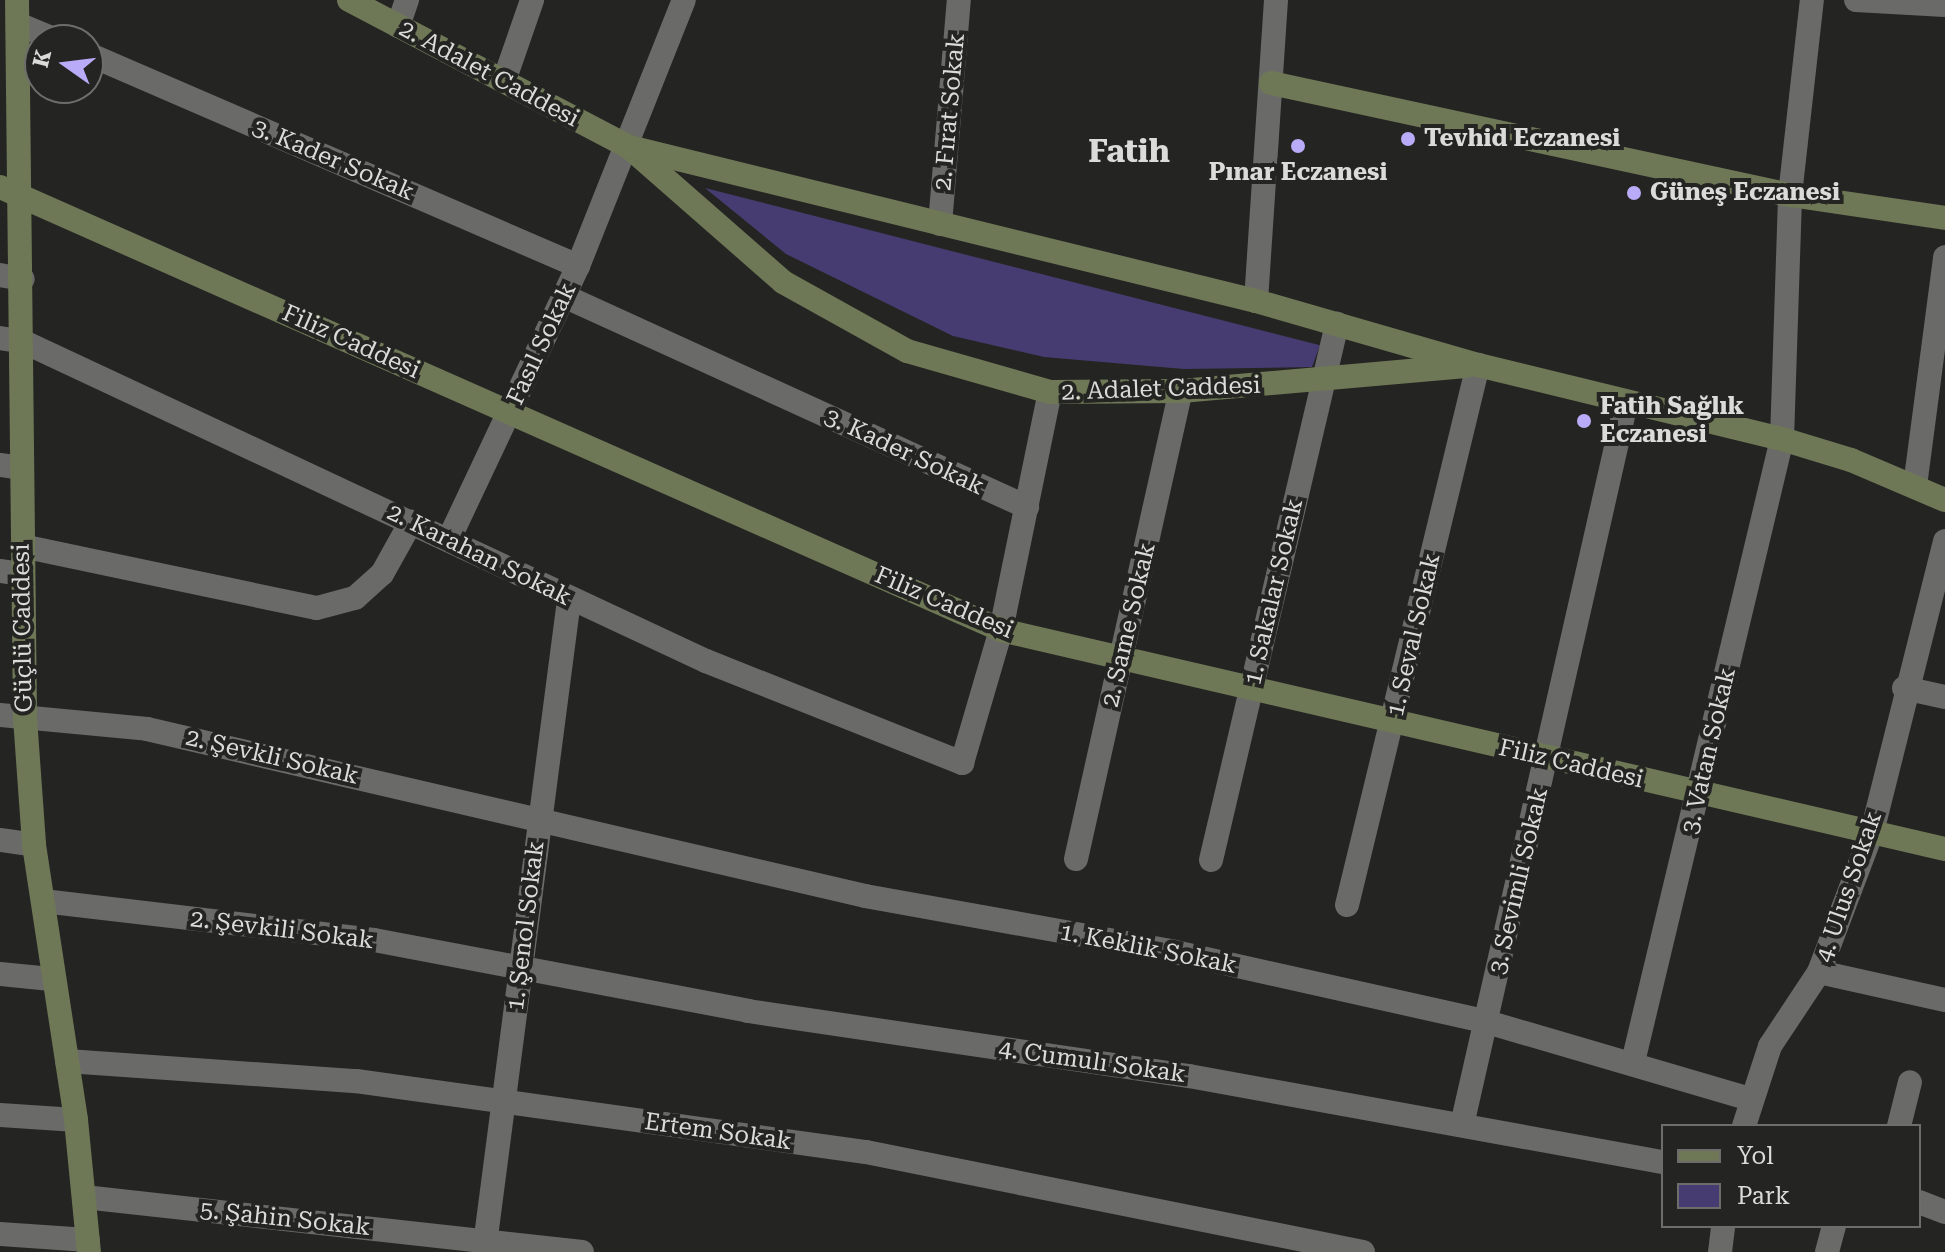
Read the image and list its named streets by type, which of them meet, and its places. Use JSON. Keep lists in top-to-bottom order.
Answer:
{
  "streets": {
    "main road": ["2. Adalet Caddesi", "Filiz Caddesi", "Güçlü Caddesi"],
    "street": [
      "2. Fırat Sokak",
      "3. Kader Sokak",
      "Fasıl Sokak",
      "2. Karahan Sokak",
      "1. Sakalar Sokak",
      "2. Same Sokak",
      "1. Seval Sokak",
      "3. Vatan Sokak",
      "2. Şevkli Sokak",
      "3. Sevimli Sokak",
      "4. Ulus Sokak",
      "1. Şenol Sokak",
      "2. Şevkili Sokak",
      "1. Keklik Sokak",
      "4. Cumulı Sokak",
      "Ertem Sokak",
      "5. Şahin Sokak"
    ]
  },
  "crossings": [
    ["2. Adalet Caddesi", "2. Fırat Sokak"],
    ["2. Adalet Caddesi", "Fasıl Sokak"],
    ["2. Adalet Caddesi", "1. Sakalar Sokak"],
    ["2. Adalet Caddesi", "2. Same Sokak"],
    ["2. Adalet Caddesi", "1. Seval Sokak"],
    ["2. Adalet Caddesi", "3. Vatan Sokak"],
    ["2. Adalet Caddesi", "3. Sevimli Sokak"],
    ["3. Kader Sokak", "Fasıl Sokak"],
    ["Filiz Caddesi", "Fasıl Sokak"],
    ["Filiz Caddesi", "2. Karahan Sokak"],
    ["Filiz Caddesi", "1. Sakalar Sokak"],
    ["Filiz Caddesi", "2. Same Sokak"],
    ["Filiz Caddesi", "Güçlü Caddesi"],
    ["Filiz Caddesi", "1. Seval Sokak"],
    ["Filiz Caddesi", "3. Vatan Sokak"],
    ["Filiz Caddesi", "3. Sevimli Sokak"],
    ["Filiz Caddesi", "4. Ulus Sokak"],
    ["Fasıl Sokak", "2. Karahan Sokak"],
    ["2. Karahan Sokak", "Güçlü Caddesi"],
    ["2. Karahan Sokak", "1. Şenol Sokak"],
    ["Güçlü Caddesi", "2. Şevkli Sokak"],
    ["Güçlü Caddesi", "2. Şevkili Sokak"],
    ["Güçlü Caddesi", "Ertem Sokak"],
    ["Güçlü Caddesi", "5. Şahin Sokak"],
    ["3. Vatan Sokak", "1. Keklik Sokak"],
    ["2. Şevkli Sokak", "1. Şenol Sokak"],
    ["2. Şevkli Sokak", "1. Keklik Sokak"],
    ["3. Sevimli Sokak", "1. Keklik Sokak"],
    ["3. Sevimli Sokak", "4. Cumulı Sokak"],
    ["4. Ulus Sokak", "1. Keklik Sokak"],
    ["1. Şenol Sokak", "2. Şevkili Sokak"],
    ["1. Şenol Sokak", "1. Keklik Sokak"],
    ["1. Şenol Sokak", "4. Cumulı Sokak"],
    ["1. Şenol Sokak", "Ertem Sokak"],
    ["1. Şenol Sokak", "5. Şahin Sokak"],
    ["2. Şevkili Sokak", "4. Cumulı Sokak"]
  ],
  "districts": ["Fatih"],
  "places": [
    "Tevhid Eczanesi",
    "Pınar Eczanesi",
    "Güneş Eczanesi",
    "Fatih Sağlık Eczanesi"
  ],
  "legend": ["Yol", "Park"],
  "north": "left"
}
